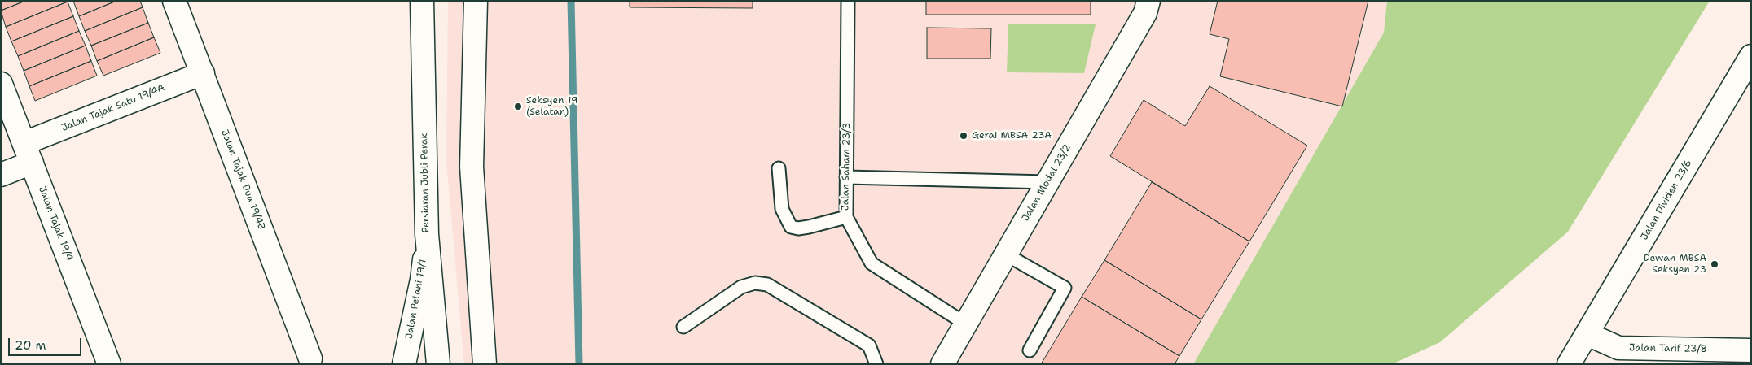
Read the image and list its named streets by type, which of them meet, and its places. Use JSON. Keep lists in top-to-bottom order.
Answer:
{
  "streets": {
    "street": [
      "Jalan Tajak Satu 19/4A",
      "Jalan Tajak Dua 19/4B",
      "Persiaran Jubli Perak",
      "Jalan Modal 23/2",
      "Jalan Dividen 23/6",
      "Jalan Tajak 19/4",
      "Jalan Petani 19/1",
      "Jalan Tarif 23/8"
    ],
    "lane": ["Jalan Saham 23/3"]
  },
  "crossings": [
    ["Jalan Tajak Satu 19/4A", "Jalan Tajak Dua 19/4B"],
    ["Jalan Tajak Satu 19/4A", "Jalan Tajak 19/4"],
    ["Jalan Saham 23/3", "Jalan Modal 23/2"],
    ["Persiaran Jubli Perak", "Jalan Petani 19/1"],
    ["Jalan Dividen 23/6", "Jalan Tarif 23/8"]
  ],
  "places": ["Seksyen 19 (Selatan)", "Gerai MBSA 23A", "Dewan MBSA Seksyen 23"],
  "scale_bar": "20 m"
}
